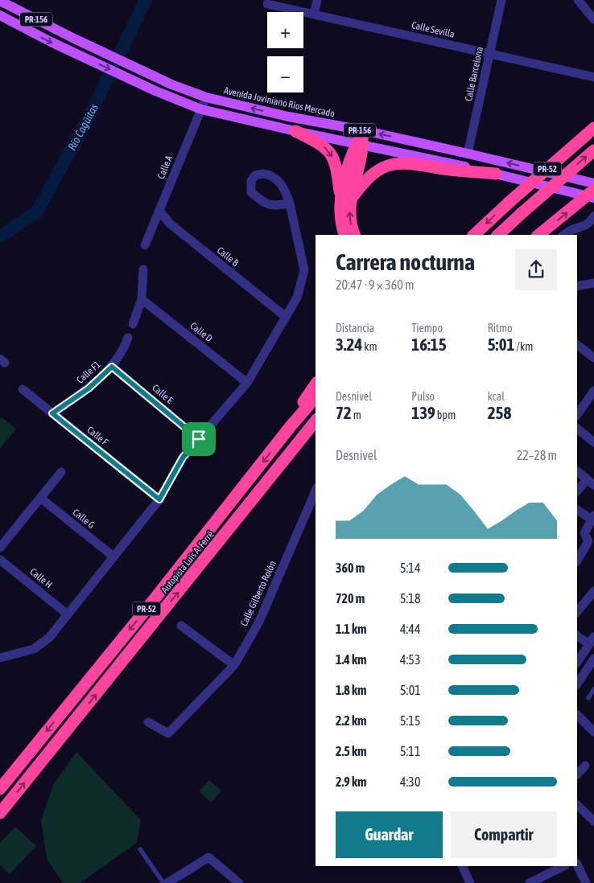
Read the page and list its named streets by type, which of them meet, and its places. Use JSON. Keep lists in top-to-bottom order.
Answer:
{
  "streets": {
    "highway": ["PR-52", "Autopista Luis A. Ferré"],
    "main road": ["PR-156", "Avenida Joviniano Ríos Mercado"],
    "street": [
      "Calle Sevilla",
      "Calle Barcelona",
      "Calle A",
      "Calle B",
      "Calle D",
      "Calle F1",
      "Calle E",
      "Calle F",
      "Calle G",
      "Calle H",
      "Calle Gilberto Rolón"
    ]
  },
  "crossings": [
    ["PR-156", "Calle A"],
    ["Calle Sevilla", "Calle Barcelona"],
    ["Calle Barcelona", "Avenida Joviniano Ríos Mercado"],
    ["Avenida Joviniano Ríos Mercado", "Calle A"],
    ["Calle A", "Calle B"],
    ["Calle F1", "Calle E"],
    ["Calle F1", "Calle F"]
  ],
  "water": ["Río Cagüitas"],
  "page": {
    "map_buttons": ["+", "−"],
    "heading": ["Carrera nocturna", "20:47 · 9 × 360 m"],
    "stats": [
      ["Distancia", "3.24 km"],
      ["Tiempo", "16:15"],
      ["Ritmo", "5:01 /km"],
      ["Desnivel", "72 m"],
      ["Pulso", "139 bpm"],
      ["kcal", "258"]
    ],
    "chart": ["Desnivel", "22–28 m"],
    "list": [
      {
        "name": "360 m",
        "note": "5:14"
      },
      {
        "name": "720 m",
        "note": "5:18"
      },
      {
        "name": "1.1 km",
        "note": "4:44"
      },
      {
        "name": "1.4 km",
        "note": "4:53"
      },
      {
        "name": "1.8 km",
        "note": "5:01"
      },
      {
        "name": "2.2 km",
        "note": "5:15"
      },
      {
        "name": "2.5 km",
        "note": "5:11"
      },
      {
        "name": "2.9 km",
        "note": "4:30"
      }
    ],
    "buttons": ["Guardar", "Compartir"]
  }
}
